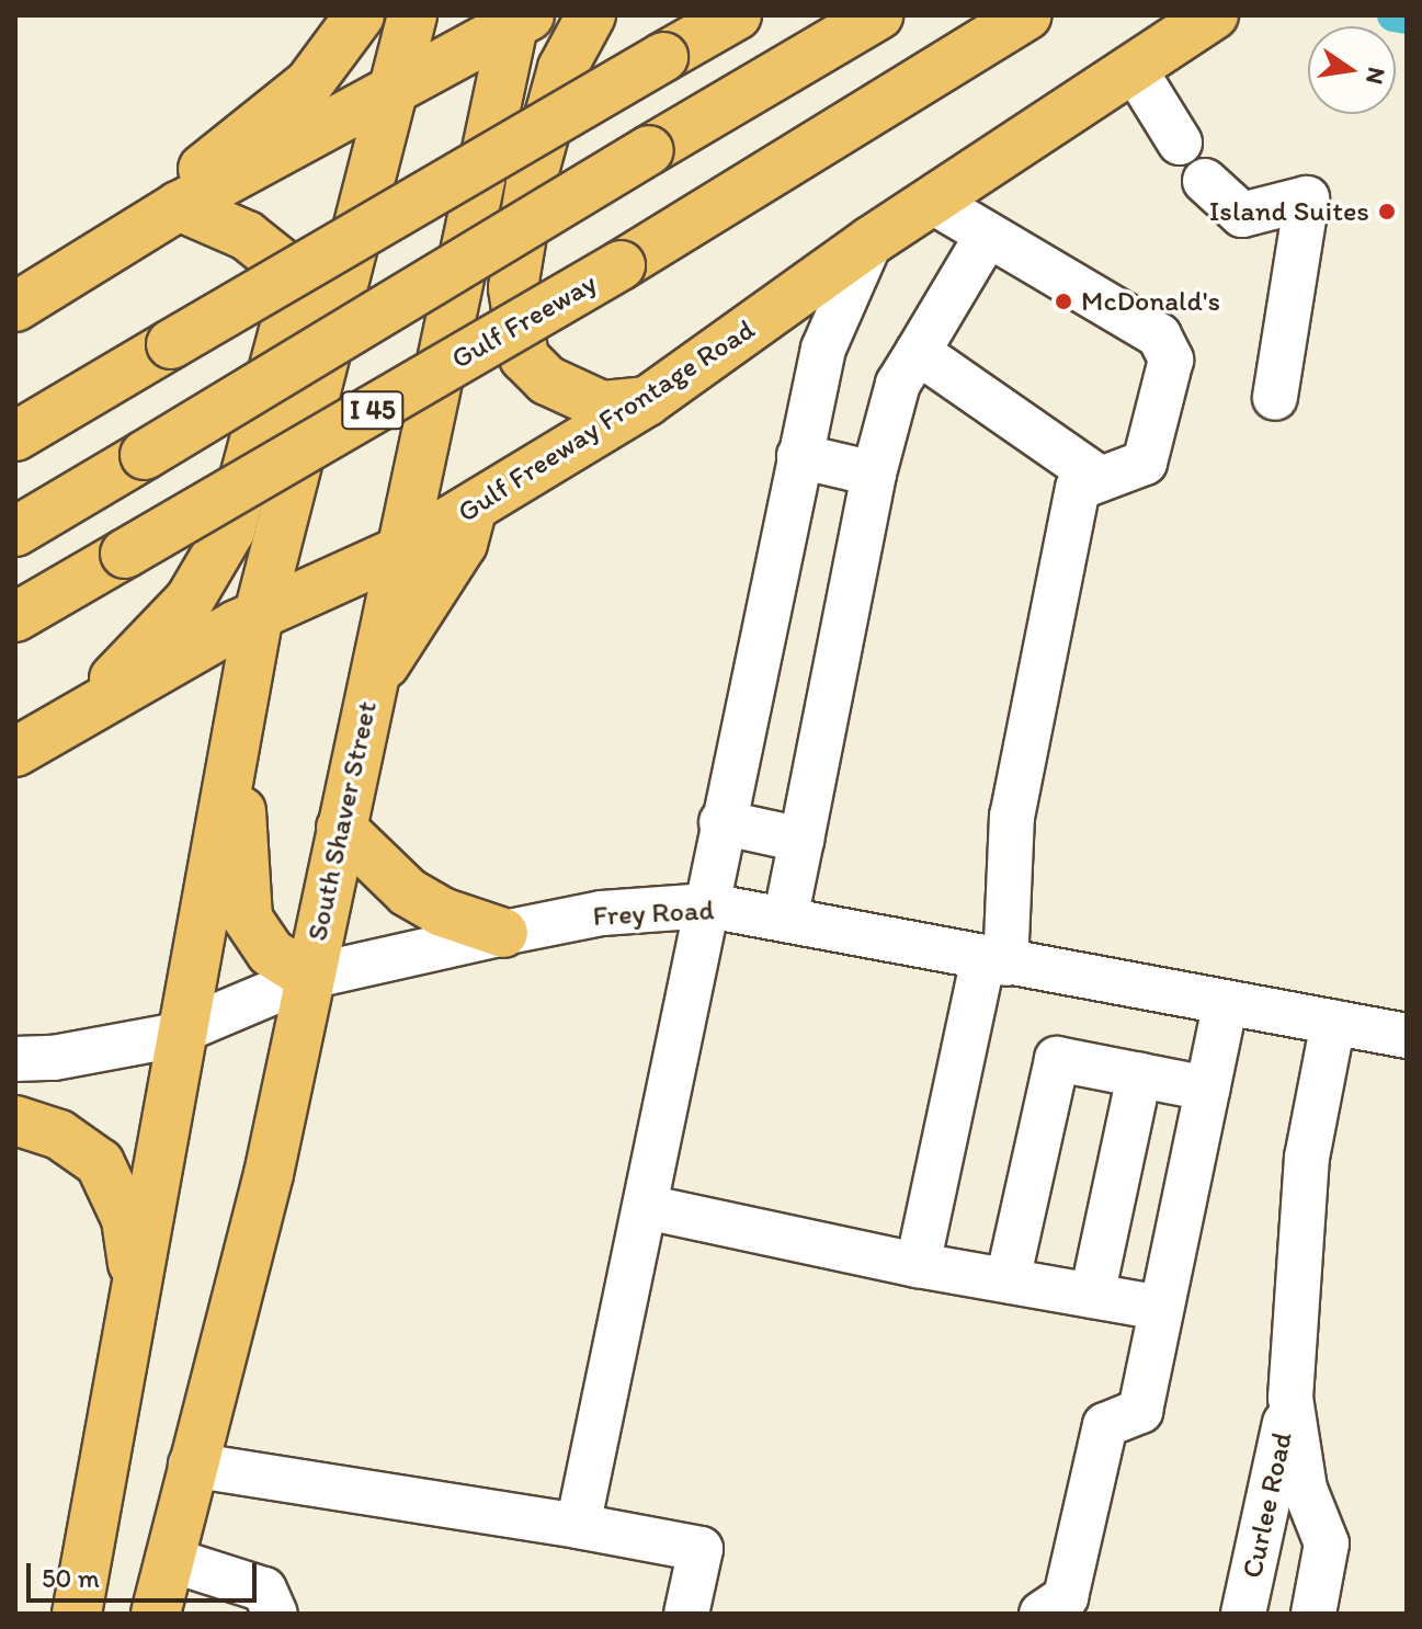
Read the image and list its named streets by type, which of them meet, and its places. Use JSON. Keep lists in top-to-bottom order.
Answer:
{
  "streets": {
    "main road": [
      "Gulf Freeway",
      "I 45",
      "Gulf Freeway Frontage Road",
      "South Shaver Street"
    ],
    "street": ["Frey Road", "Curlee Road"]
  },
  "crossings": [
    ["Gulf Freeway Frontage Road", "South Shaver Street"],
    ["South Shaver Street", "Frey Road"]
  ],
  "places": ["Island Suites", "McDonald's"],
  "scale_bar": "50 m",
  "north": "right"
}
